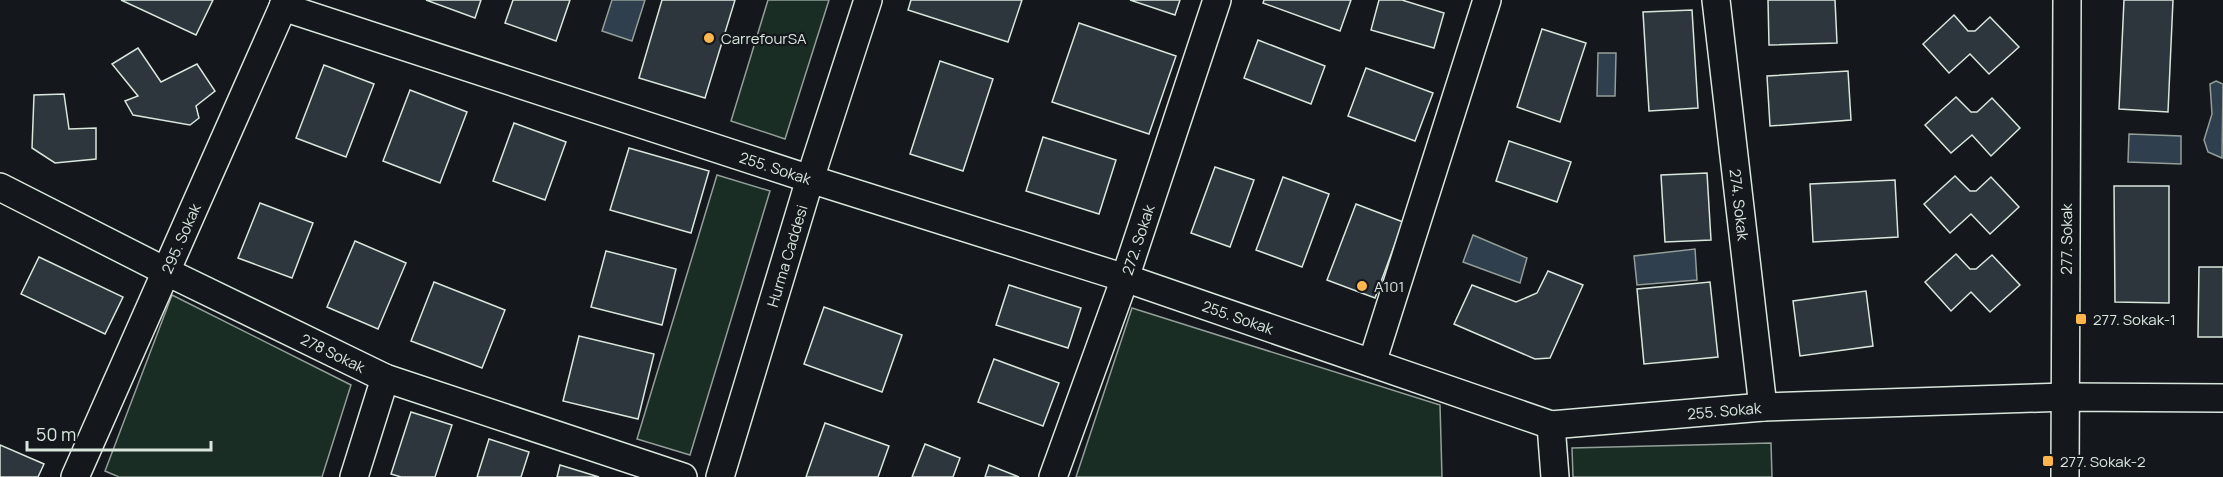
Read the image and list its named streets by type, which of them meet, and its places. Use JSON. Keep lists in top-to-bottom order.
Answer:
{
  "streets": {
    "street": [
      "255. Sokak",
      "274. Sokak",
      "295. Sokak",
      "272. Sokak",
      "277. Sokak",
      "Hurma Caddesi",
      "278 Sokak"
    ]
  },
  "crossings": [
    ["255. Sokak", "274. Sokak"],
    ["255. Sokak", "295. Sokak"],
    ["255. Sokak", "272. Sokak"],
    ["255. Sokak", "277. Sokak"],
    ["255. Sokak", "Hurma Caddesi"],
    ["295. Sokak", "278 Sokak"]
  ],
  "places": {
    "other": ["CarrefourSA", "A101"],
    "transit": ["277. Sokak-1", "277. Sokak-2"]
  },
  "scale_bar": "50 m"
}
